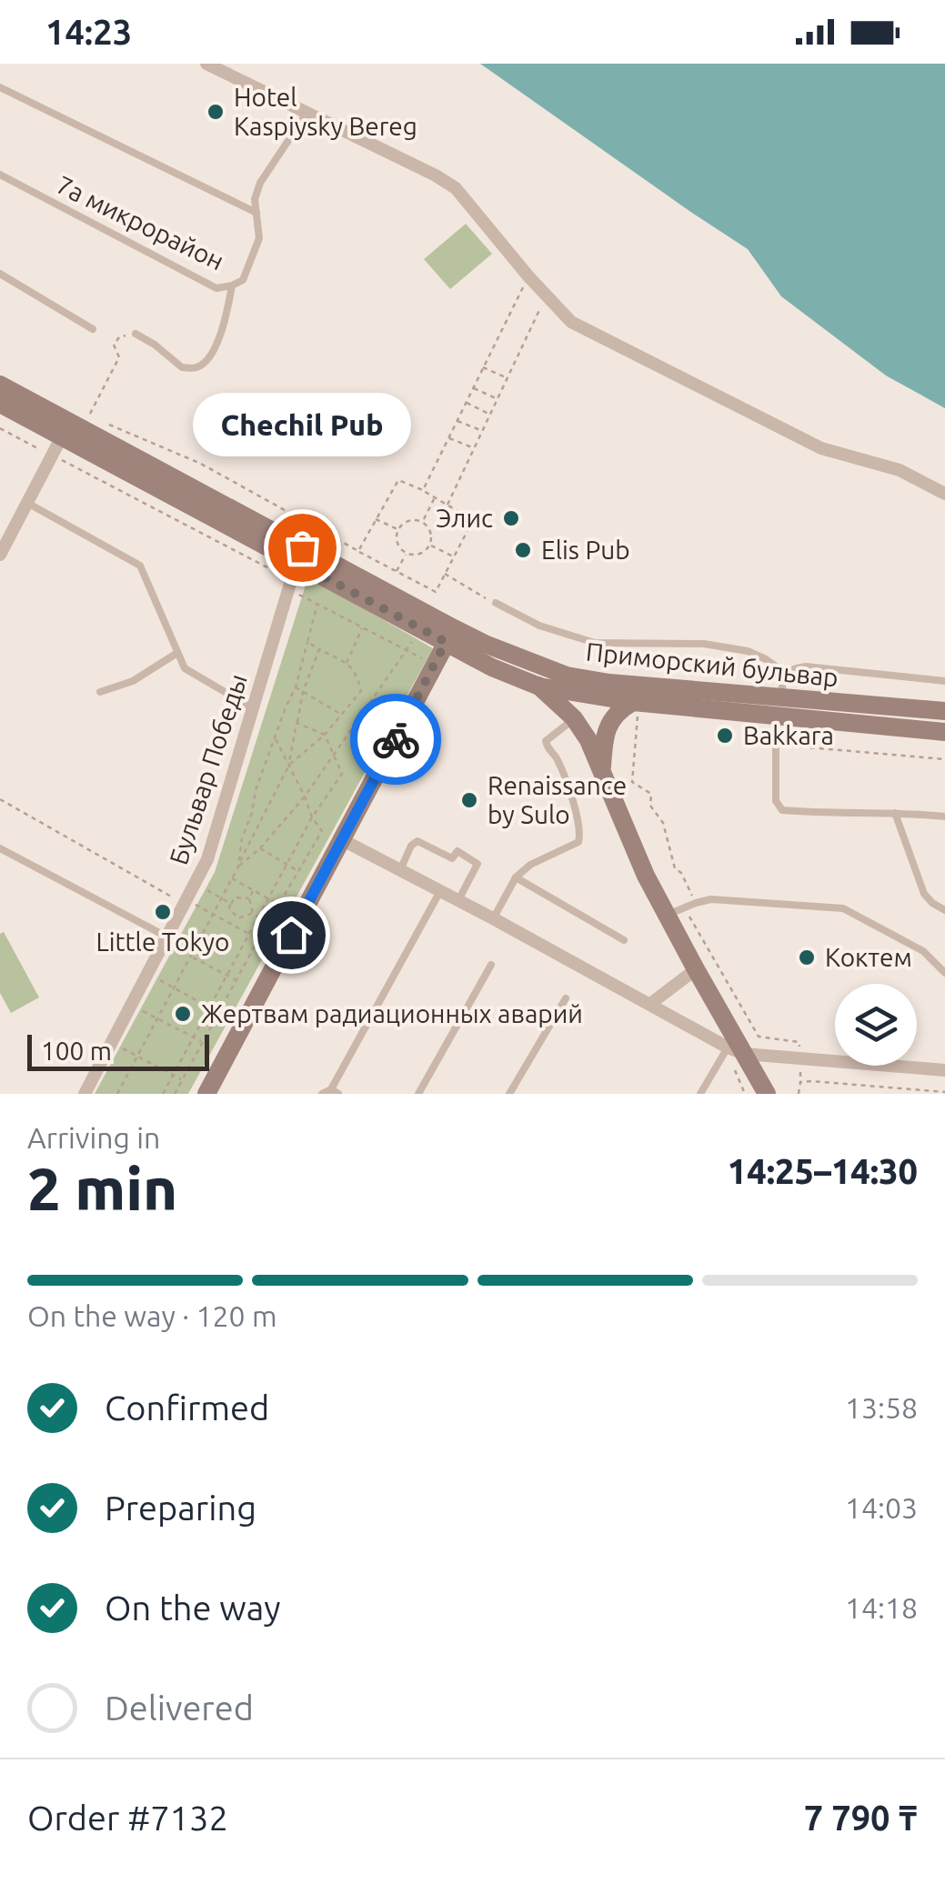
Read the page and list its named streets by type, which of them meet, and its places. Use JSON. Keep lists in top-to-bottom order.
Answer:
{
  "streets": {
    "street": ["Приморский бульвар", "Бульвар Победы"],
    "lane": ["7а микрорайон"]
  },
  "crossings": [
    ["Приморский бульвар", "Бульвар Победы"]
  ],
  "places": [
    "Hotel Kaspiysky Bereg",
    "Элис",
    "Chechil Pub",
    "Elis Pub",
    "Bakkara",
    "Renaissance by Sulo",
    "Little Tokyo",
    "Коктем",
    "Жертвам радиационных аварий"
  ],
  "scale_bar": "100 m",
  "page": {
    "status": "14:23",
    "bubble": "Chechil Pub",
    "scale": "100 m",
    "heading": ["2 min", "Arriving in", "14:25–14:30"],
    "panel": ["Order #7132", "7 790 ₸"],
    "bar": "On the way · 120 m",
    "list": [
      ["Confirmed", "13:58"],
      ["Preparing", "14:03"],
      ["On the way", "14:18"],
      "Delivered"
    ]
  }
}
